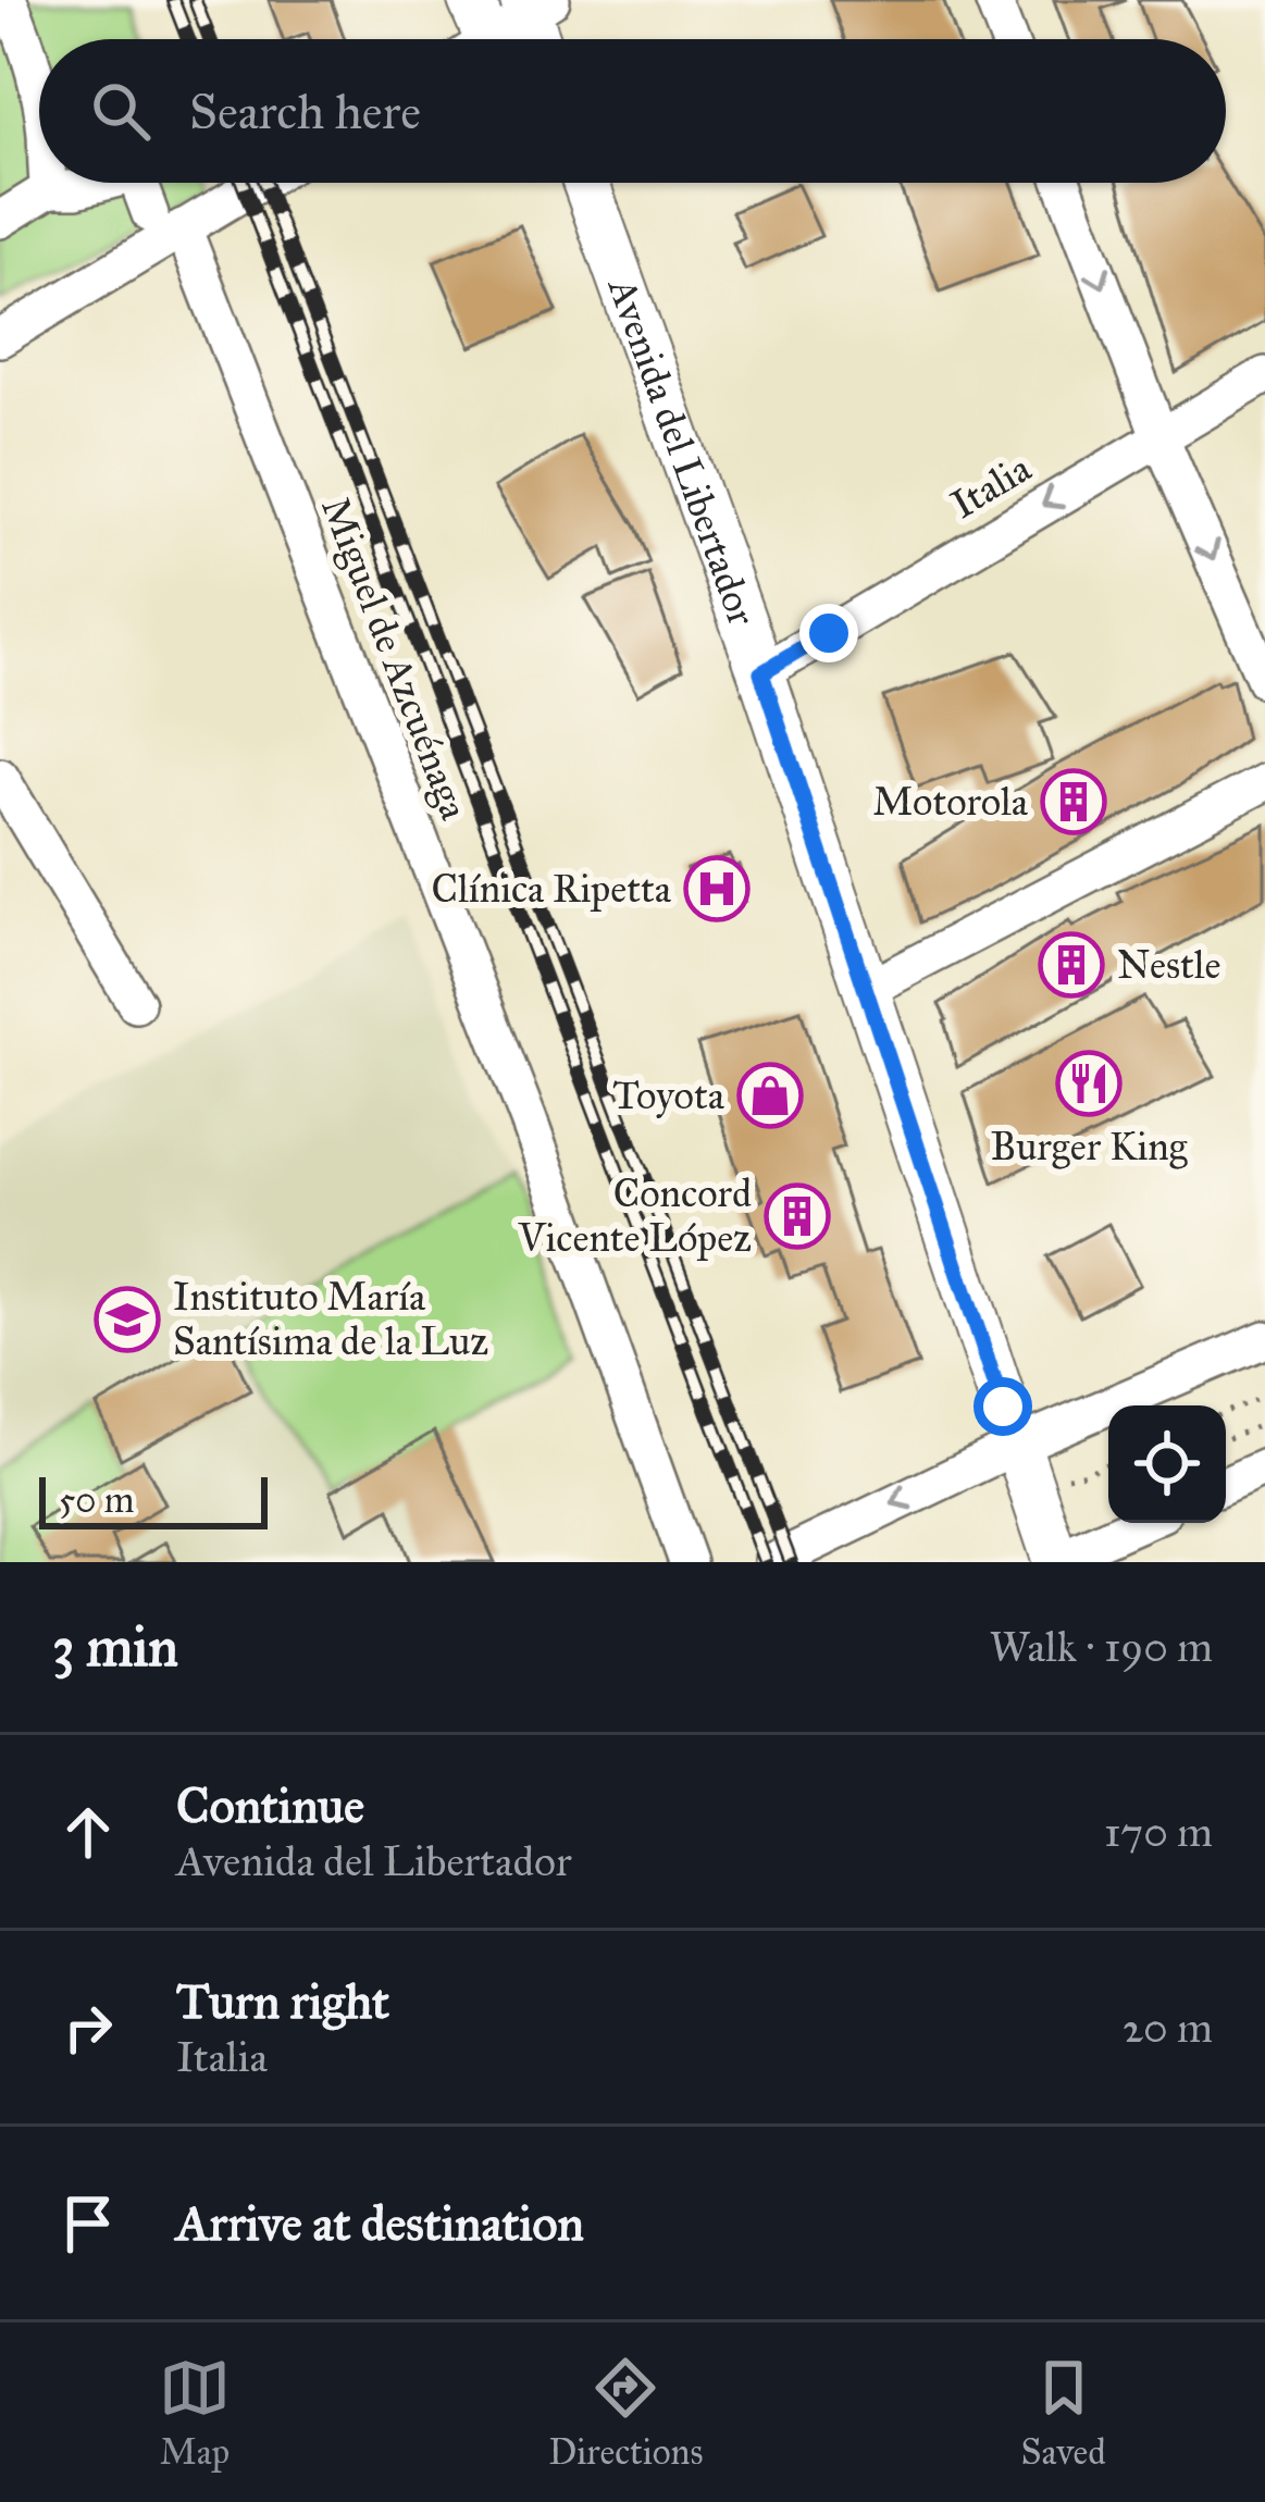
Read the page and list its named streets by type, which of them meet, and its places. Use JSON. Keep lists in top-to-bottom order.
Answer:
{
  "streets": {
    "main road": ["Avenida del Libertador"],
    "street": ["Italia", "Miguel de Azcuénaga"]
  },
  "crossings": [
    ["Avenida del Libertador", "Italia"]
  ],
  "one_way": ["Italia"],
  "places": {
    "building": ["Motorola", "Nestle", "Concord Vicente López"],
    "hospital": ["Clínica Ripetta"],
    "restaurant": ["Burger King"],
    "shop": ["Toyota"],
    "school or university": ["Instituto María Santísima de la Luz"]
  },
  "scale_bar": "50 m",
  "page": {
    "search": "Search here",
    "scale": "50 m",
    "heading": ["3 min", "Walk · 190 m"],
    "list": [
      ["Continue", "Avenida del Libertador", "170 m"],
      ["Turn right", "Italia", "20 m"],
      "Arrive at destination"
    ],
    "nav": ["Map", "Directions", "Saved"]
  }
}
